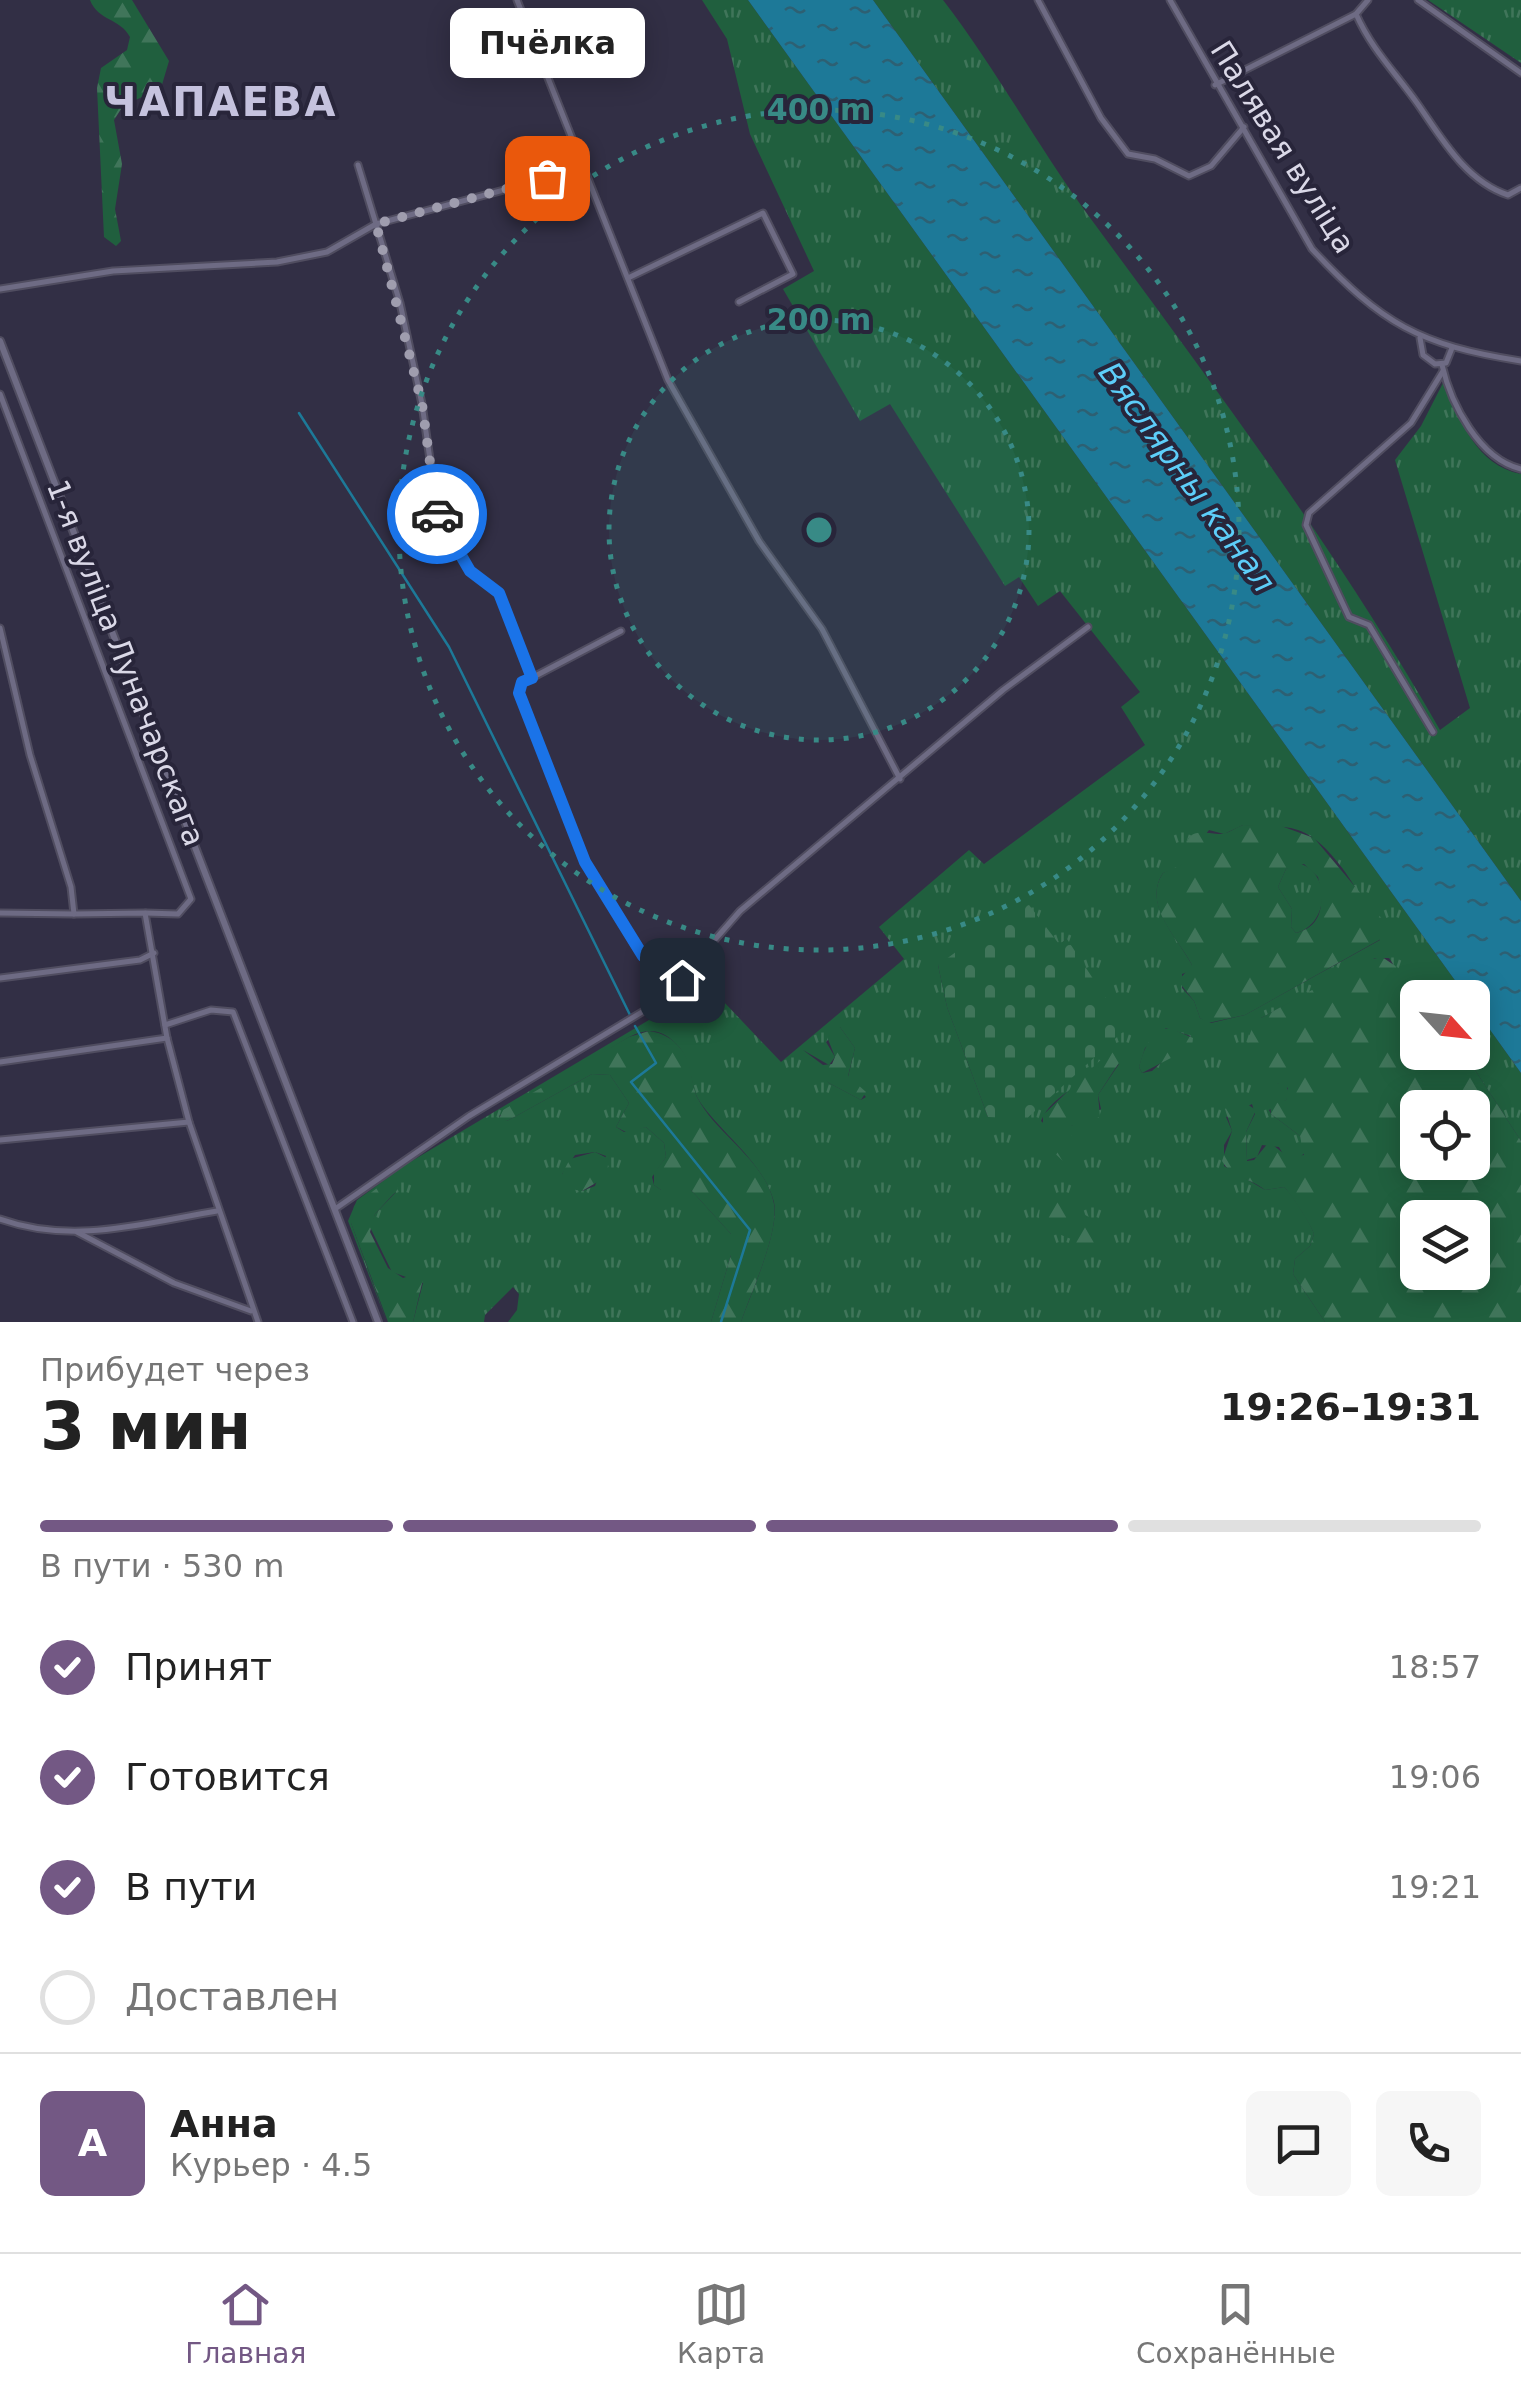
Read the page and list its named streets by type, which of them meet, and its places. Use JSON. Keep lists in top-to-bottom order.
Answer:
{
  "streets": {
    "street": ["Палявая вуліца", "1-я вуліца Луначарскага"]
  },
  "districts": ["ЧАПАЕВА"],
  "water": ["Вяслярны канал"],
  "places": ["Пчёлка"],
  "north": "bottom right",
  "page": {
    "bubble": "Пчёлка",
    "heading": ["3 мин", "Прибудет через", "19:26–19:31"],
    "panel": ["Анна", "Курьер · 4.5"],
    "bar": "В пути · 530 m",
    "list": [
      ["Принят", "18:57"],
      ["Готовится", "19:06"],
      ["В пути", "19:21"],
      "Доставлен"
    ],
    "round": "А",
    "tabs": ["Главная", "Карта", "Сохранённые"]
  },
  "rings": ["400 m", "200 m"]
}
